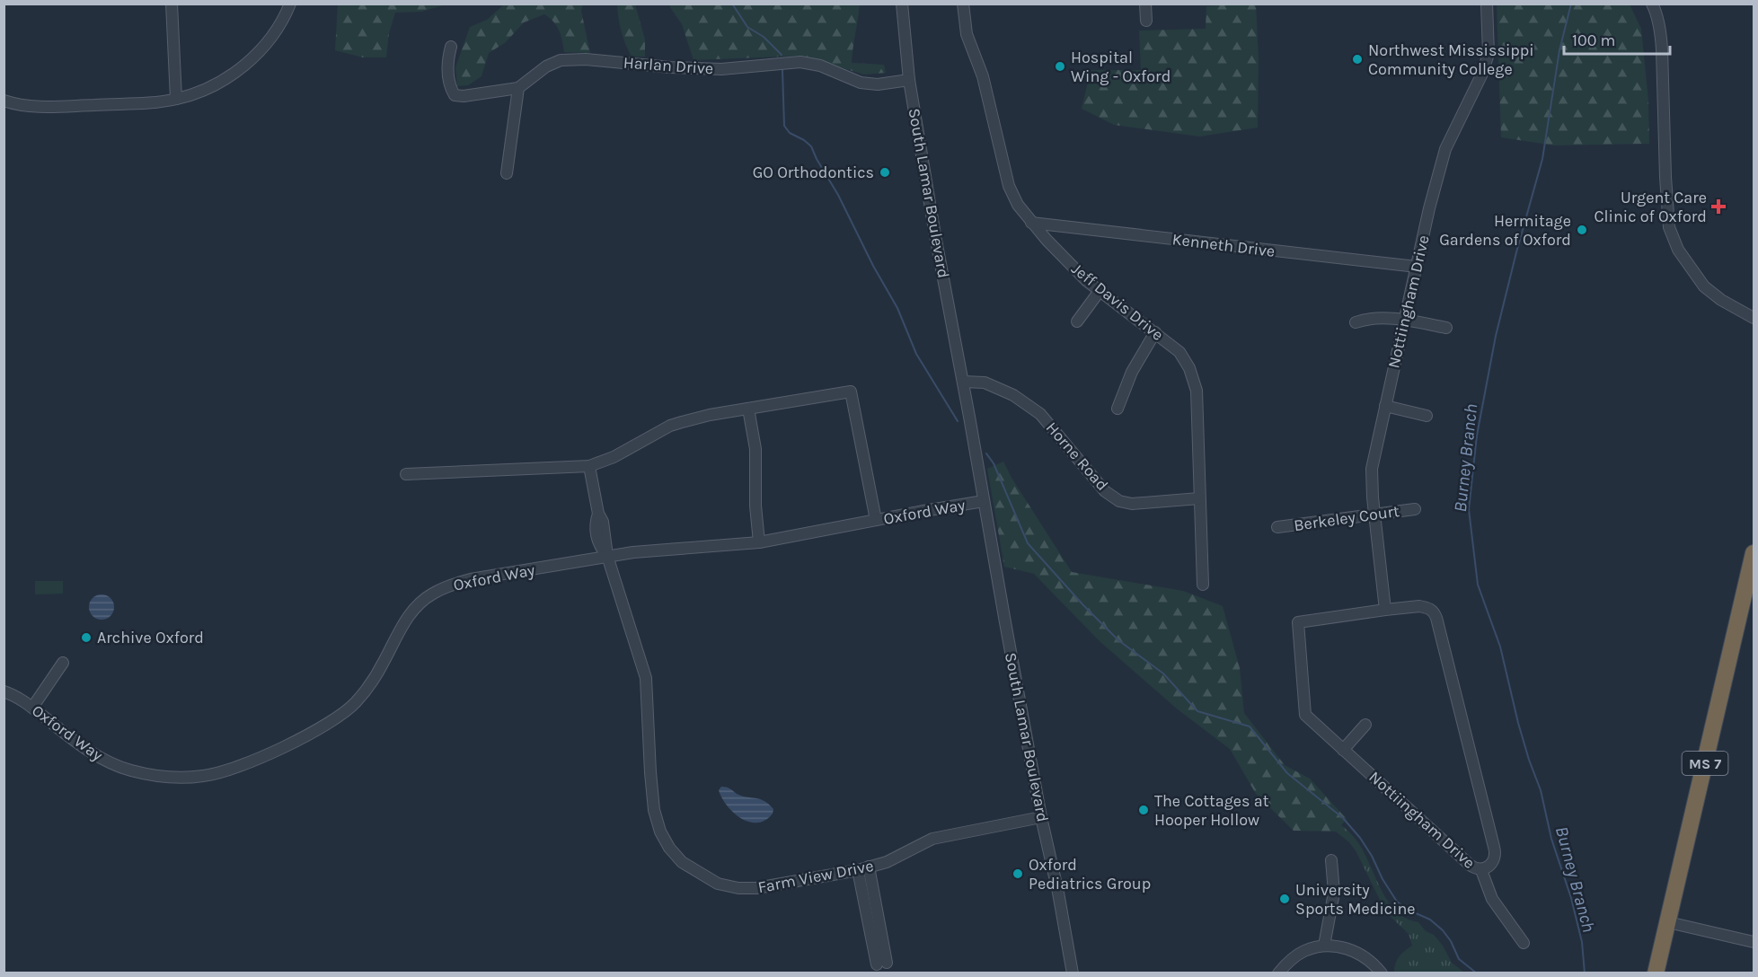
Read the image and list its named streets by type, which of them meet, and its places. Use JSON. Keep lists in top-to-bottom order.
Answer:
{
  "streets": {
    "highway": ["MS 7"],
    "street": [
      "Harlan Drive",
      "South Lamar Boulevard",
      "Kenneth Drive",
      "Jeff Davis Drive",
      "Nottiingham Drive",
      "Horne Road",
      "Oxford Way",
      "Berkeley Court",
      "Farm View Drive"
    ]
  },
  "crossings": [
    ["Harlan Drive", "South Lamar Boulevard"],
    ["South Lamar Boulevard", "Horne Road"],
    ["South Lamar Boulevard", "Oxford Way"],
    ["South Lamar Boulevard", "Farm View Drive"],
    ["Kenneth Drive", "Jeff Davis Drive"],
    ["Kenneth Drive", "Nottiingham Drive"],
    ["Jeff Davis Drive", "Horne Road"],
    ["Nottiingham Drive", "Berkeley Court"],
    ["Oxford Way", "Farm View Drive"]
  ],
  "water": ["Burney Branch"],
  "places": {
    "other": [
      "Northwest Mississippi Community College",
      "Hospital Wing - Oxford",
      "GO Orthodontics",
      "Hermitage Gardens of Oxford",
      "Archive Oxford",
      "The Cottages at Hooper Hollow",
      "Oxford Pediatrics Group",
      "University Sports Medicine"
    ],
    "health": ["Urgent Care Clinic of Oxford"]
  },
  "scale_bar": "100 m"
}
